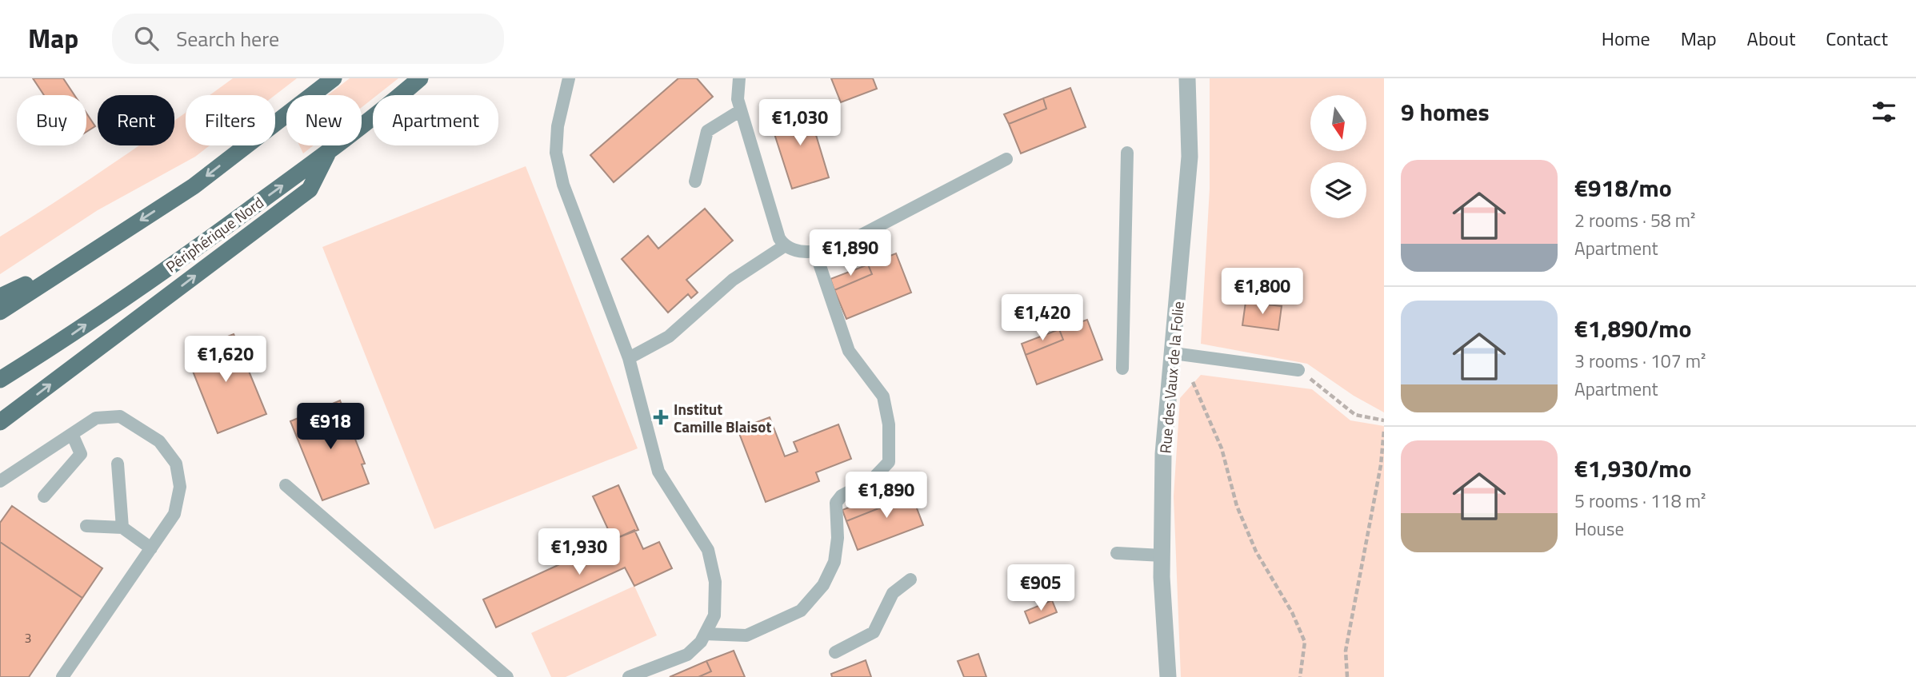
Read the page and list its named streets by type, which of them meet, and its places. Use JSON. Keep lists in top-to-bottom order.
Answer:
{
  "streets": {
    "highway": ["Périphérique Nord"],
    "street": ["Rue des Vaux de la Folie"]
  },
  "places": {
    "health": ["Institut Camille Blaisot"]
  },
  "house_numbers": ["3"],
  "north": "bottom",
  "page": {
    "header": "Map",
    "search": "Search here",
    "nav": [
      "Home",
      "Map",
      "About",
      "Contact"
    ],
    "heading": "9 homes",
    "chip": [
      "Buy",
      "Rent",
      "Filters",
      "New",
      "Apartment"
    ],
    "price": [
      "€1,030",
      "€1,890",
      "€1,800",
      "€1,420",
      "€1,620",
      "€918",
      "€1,890",
      "€1,930",
      "€905"
    ],
    "list": [
      {
        "name": "€918/mo",
        "note": "2 rooms · 58 m² · Apartment"
      },
      {
        "name": "€1,890/mo",
        "note": "3 rooms · 107 m² · Apartment"
      },
      {
        "name": "€1,930/mo",
        "note": "5 rooms · 118 m² · House"
      }
    ]
  }
}
